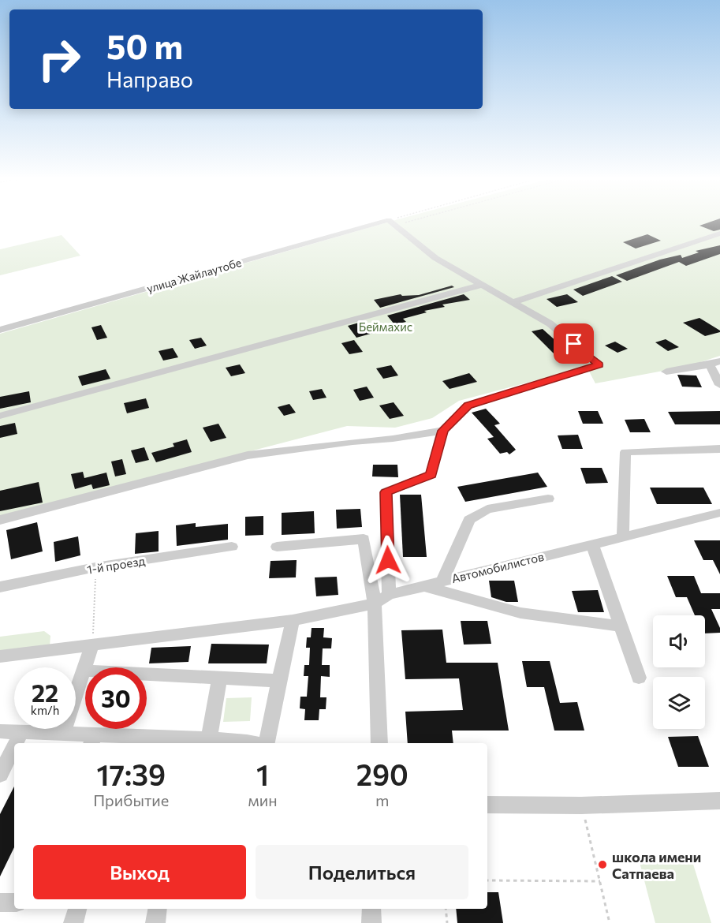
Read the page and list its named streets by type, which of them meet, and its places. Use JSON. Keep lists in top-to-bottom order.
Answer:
{
  "streets": {
    "street": ["улица Жайлаутобе", "1-й проезд", "Автомобилистов"]
  },
  "parks": ["Беймахис"],
  "places": ["школа имени Сатпаева"],
  "page": {
    "turn": ["50 m", "Направо"],
    "speed": "22 km/h",
    "limit": "30",
    "eta": [
      "17:39",
      "Прибытие",
      "1",
      "мин",
      "290",
      "m"
    ],
    "buttons": ["Выход", "Поделиться"]
  }
}
